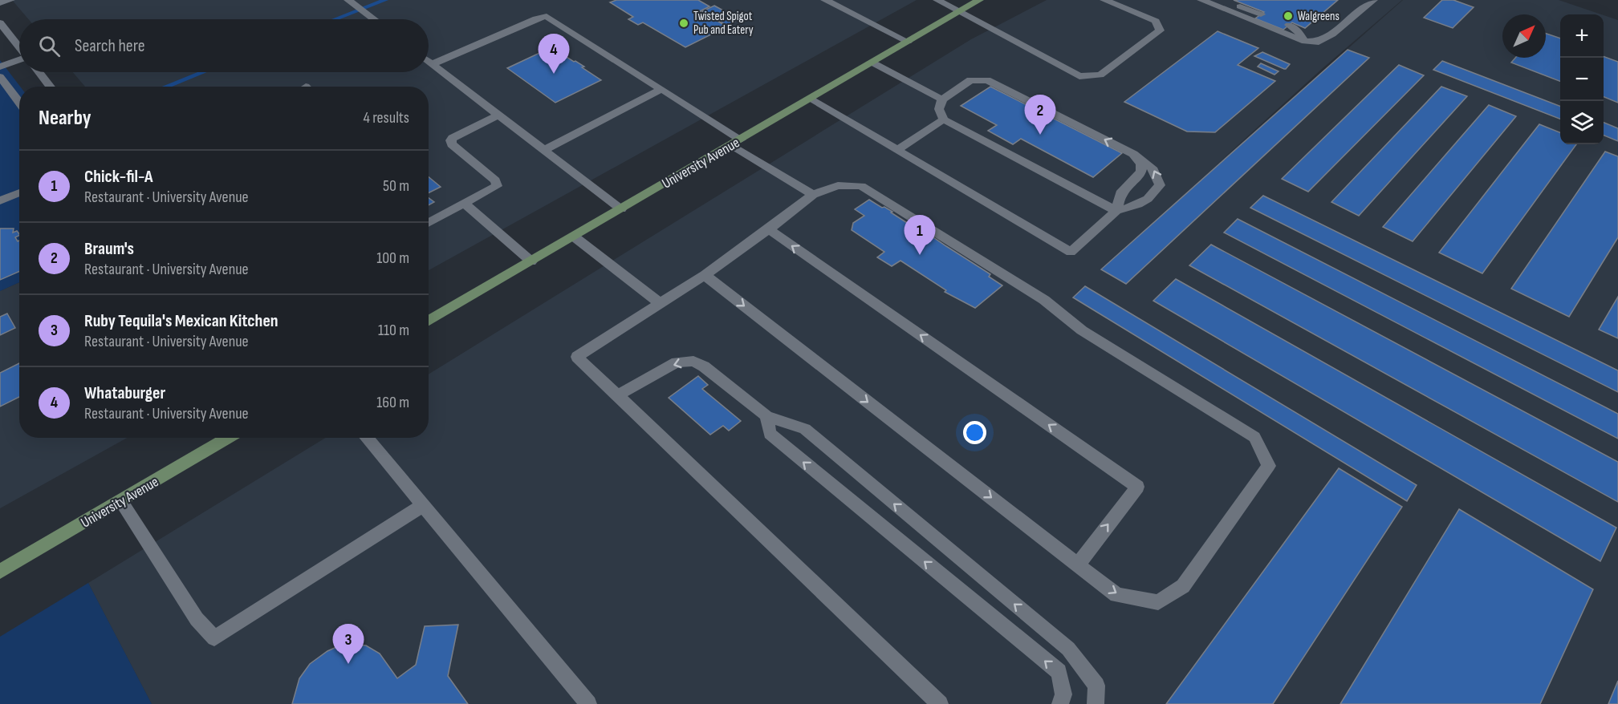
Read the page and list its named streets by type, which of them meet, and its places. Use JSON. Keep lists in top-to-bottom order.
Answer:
{
  "streets": {
    "main road": ["University Avenue"]
  },
  "places": ["Walgreens", "Twisted Spigot Pub and Eatery"],
  "north": "top right",
  "page": {
    "map_buttons": ["+", "−"],
    "search": "Search here",
    "pins": [
      "4",
      "2",
      "1",
      "3"
    ],
    "heading": ["Nearby", "4 results"],
    "list": [
      {
        "mark": "1",
        "name": "Chick-fil-A",
        "note": "Restaurant · University Avenue",
        "value": "50 m"
      },
      {
        "mark": "2",
        "name": "Braum's",
        "note": "Restaurant · University Avenue",
        "value": "100 m"
      },
      {
        "mark": "3",
        "name": "Ruby Tequila's Mexican Kitchen",
        "note": "Restaurant · University Avenue",
        "value": "110 m"
      },
      {
        "mark": "4",
        "name": "Whataburger",
        "note": "Restaurant · University Avenue",
        "value": "160 m"
      }
    ]
  }
}
